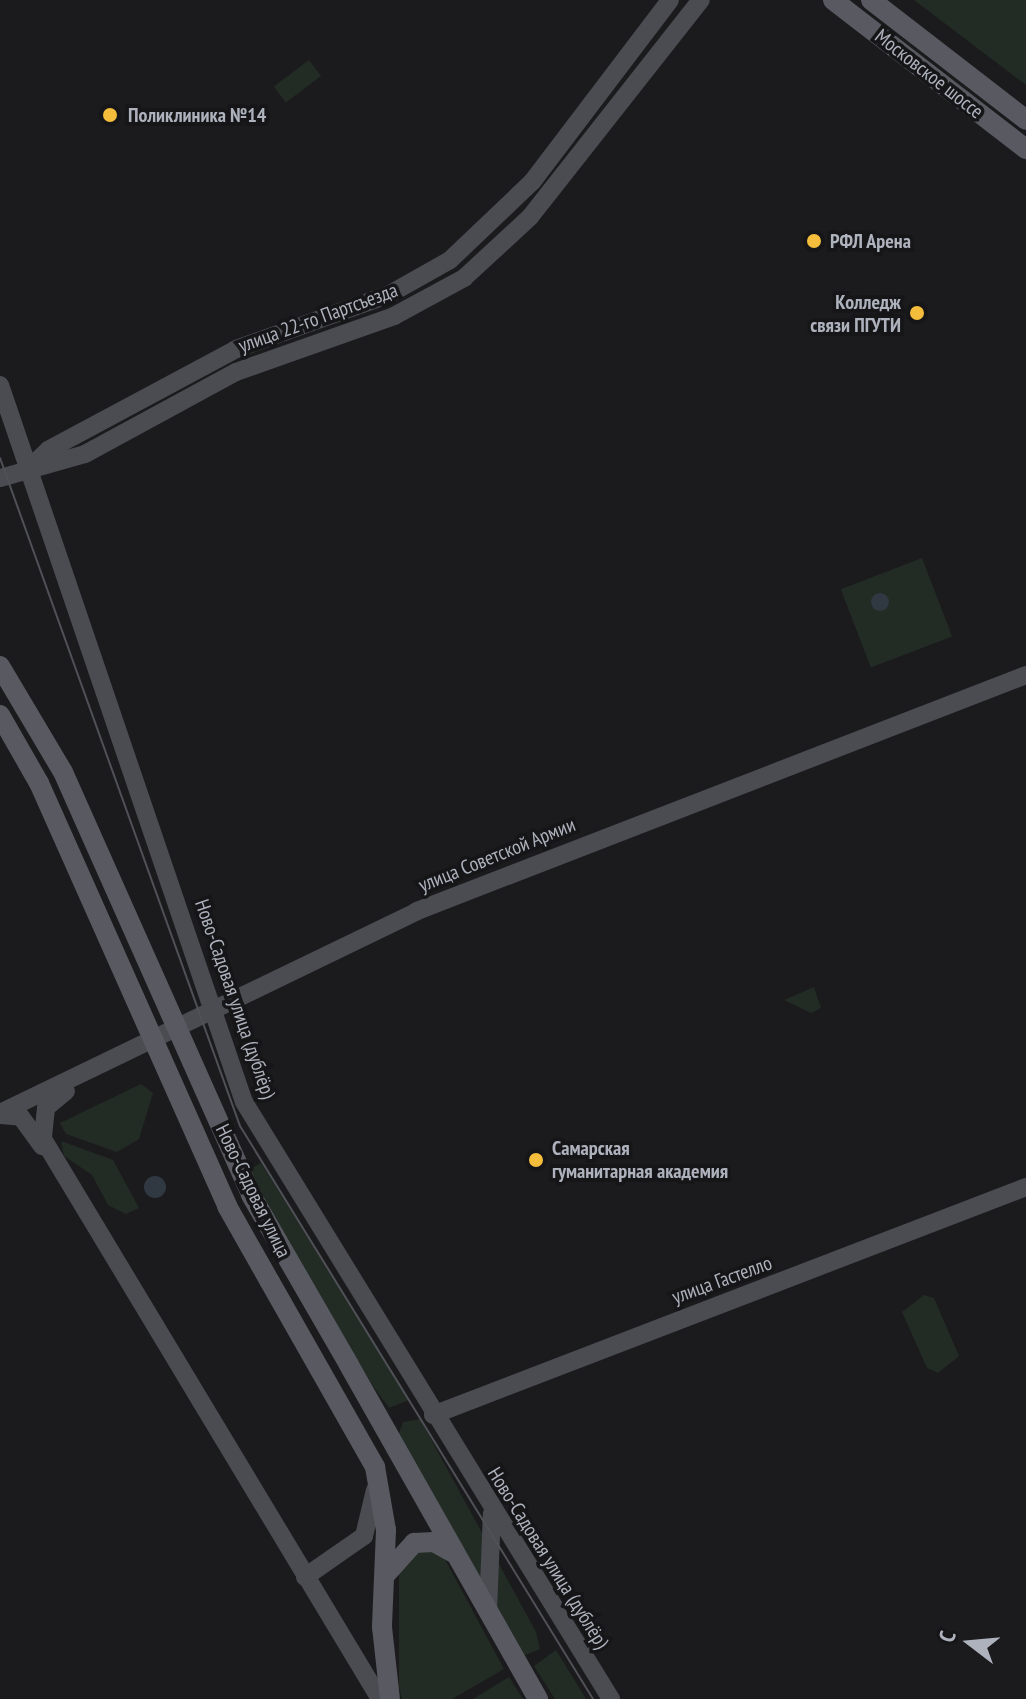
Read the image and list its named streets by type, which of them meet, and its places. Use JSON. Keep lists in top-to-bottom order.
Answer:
{
  "streets": {
    "main road": [
      "Московское шоссе",
      "улица 22-го Партсъезда",
      "улица Советской Армии",
      "Ново-Садовая улица (дублёр)",
      "Ново-Садовая улица",
      "улица Гастелло"
    ]
  },
  "crossings": [
    ["улица 22-го Партсъезда", "Ново-Садовая улица (дублёр)"],
    ["улица Советской Армии", "Ново-Садовая улица (дублёр)"],
    ["Ново-Садовая улица (дублёр)", "улица Гастелло"]
  ],
  "places": [
    "Поликлиника №14",
    "РФЛ Арена",
    "Колледж связи ПГУТИ",
    "Самарская гуманитарная академия"
  ],
  "north": "left"
}
